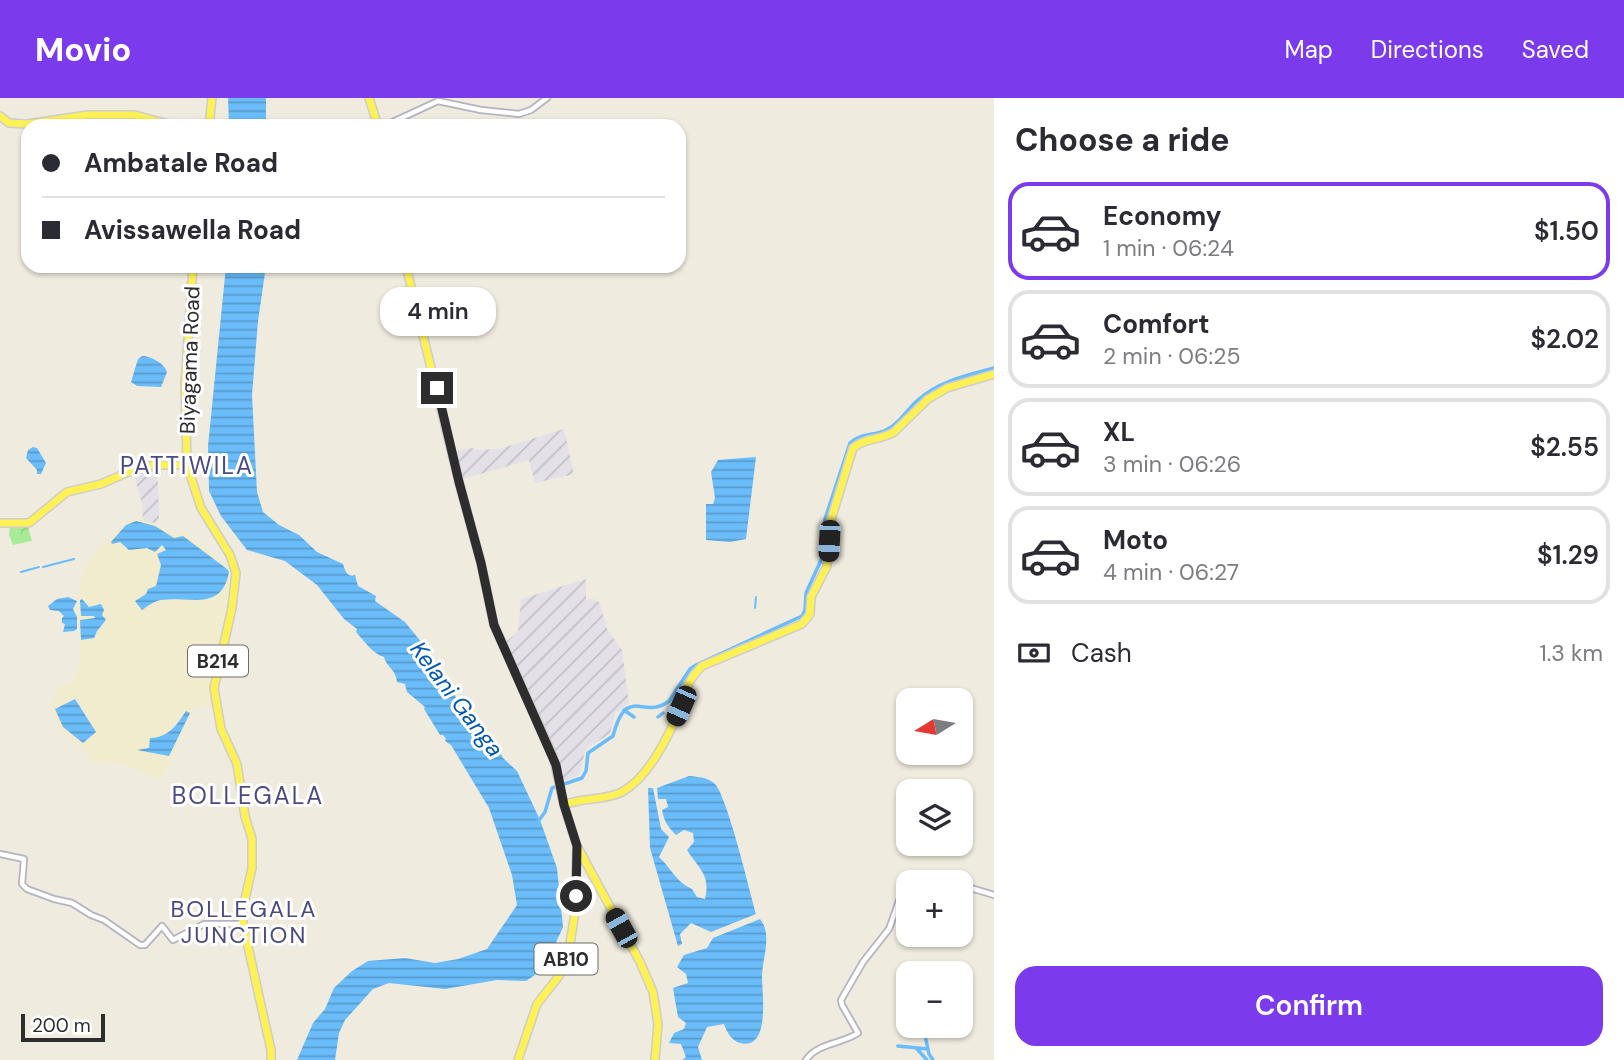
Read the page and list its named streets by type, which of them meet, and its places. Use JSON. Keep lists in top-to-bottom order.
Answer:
{
  "streets": {
    "main road": ["Biyagama Road", "B214", "AB10"]
  },
  "districts": ["PATTIWILA", "BOLLEGALA", "BOLLEGALA JUNCTION"],
  "water": ["Kelani Ganga"],
  "scale_bar": "200 m",
  "north": "left",
  "page": {
    "header": "Movio",
    "nav": ["Map", "Directions", "Saved"],
    "heading": "Choose a ride",
    "banner": ["Ambatale Road", "Avissawella Road"],
    "list": [
      {
        "name": "Economy",
        "note": "1 min · 06:24",
        "value": "$1.50"
      },
      {
        "name": "Comfort",
        "note": "2 min · 06:25",
        "value": "$2.02"
      },
      {
        "name": "XL",
        "note": "3 min · 06:26",
        "value": "$2.55"
      },
      {
        "name": "Moto",
        "note": "4 min · 06:27",
        "value": "$1.29"
      }
    ],
    "bubble": "4 min",
    "pay": ["Cash", "1.3 km"],
    "map_buttons": ["+", "−"],
    "buttons": "Confirm",
    "scale": "200 m"
  }
}
